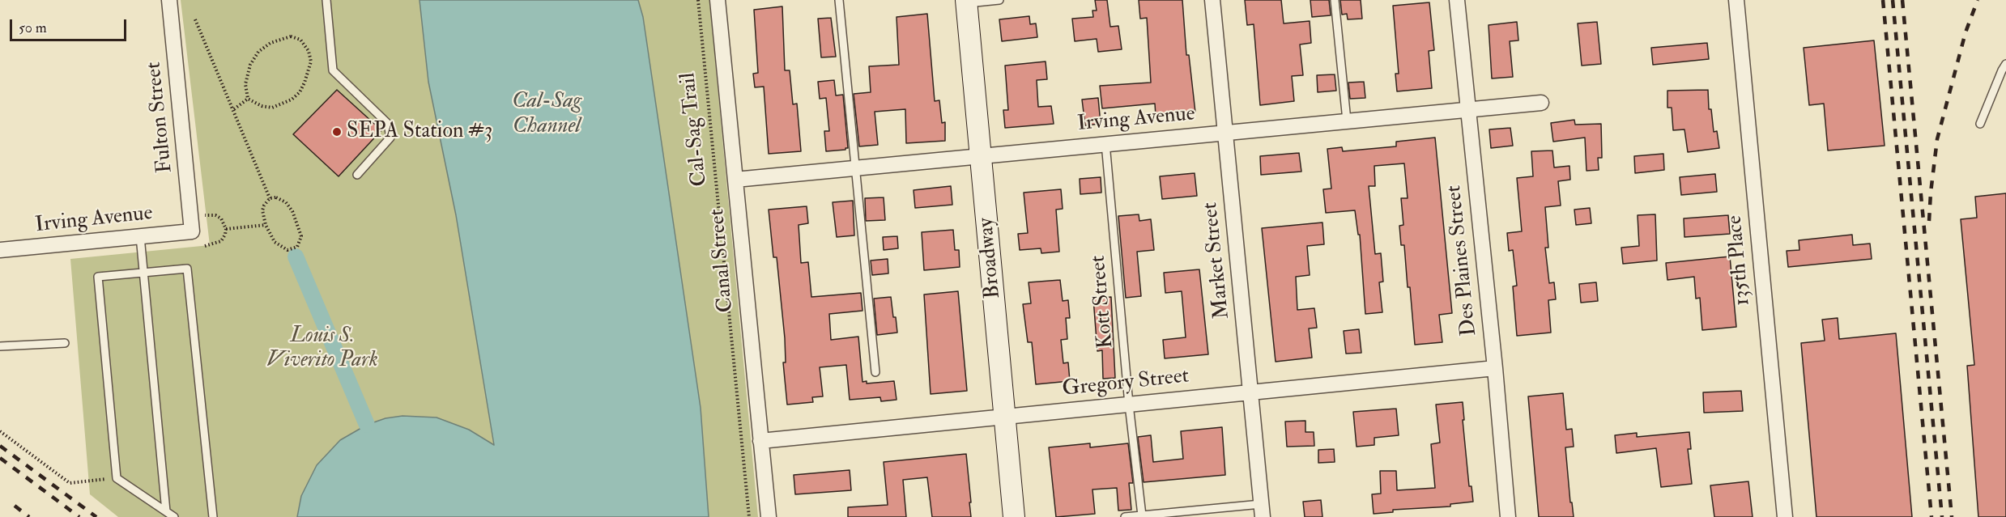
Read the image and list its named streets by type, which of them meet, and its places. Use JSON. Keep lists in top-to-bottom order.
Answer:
{
  "streets": {
    "street": [
      "Fulton Street",
      "Irving Avenue",
      "Broadway",
      "Canal Street",
      "Market Street",
      "Des Plaines Street",
      "135th Place",
      "Gregory Street"
    ],
    "lane": ["Kott Street"],
    "path": ["Cal-Sag Trail"]
  },
  "crossings": [
    ["Fulton Street", "Irving Avenue"],
    ["Irving Avenue", "Broadway"],
    ["Irving Avenue", "Canal Street"],
    ["Irving Avenue", "Market Street"],
    ["Irving Avenue", "Des Plaines Street"],
    ["Irving Avenue", "Kott Street"],
    ["Broadway", "Gregory Street"],
    ["Canal Street", "Gregory Street"],
    ["Market Street", "Gregory Street"],
    ["Des Plaines Street", "Gregory Street"],
    ["Kott Street", "Gregory Street"]
  ],
  "water": ["Cal-Sag Channel"],
  "parks": ["Louis S. Viverito Park"],
  "places": ["SEPA Station #3"],
  "scale_bar": "50 m"
}
